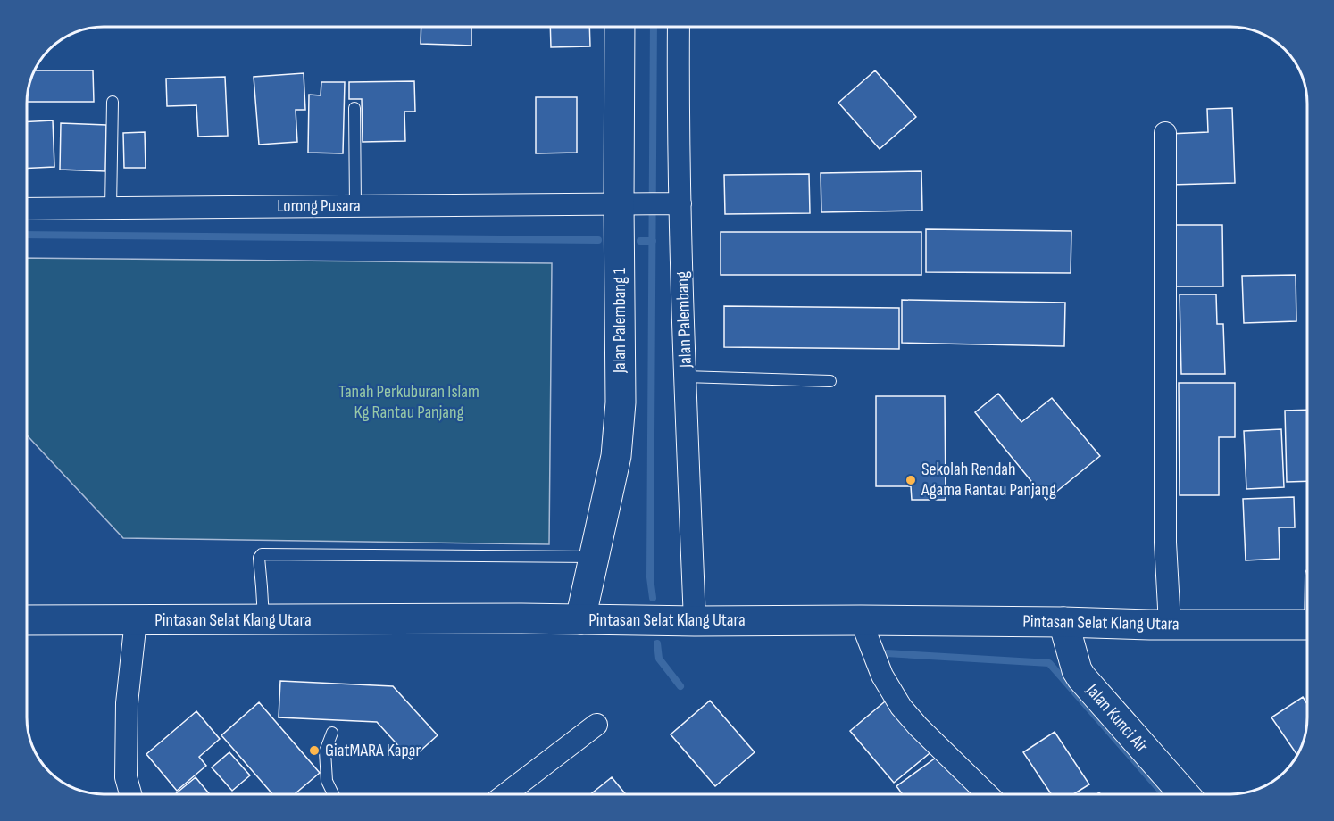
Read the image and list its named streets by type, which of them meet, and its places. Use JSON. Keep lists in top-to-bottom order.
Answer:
{
  "streets": {
    "main road": ["Jalan Palembang 1", "Pintasan Selat Klang Utara", "Jalan Kunci Air"],
    "street": ["Lorong Pusara", "Jalan Palembang"]
  },
  "crossings": [
    ["Lorong Pusara", "Jalan Palembang"],
    ["Lorong Pusara", "Jalan Palembang 1"],
    ["Jalan Palembang", "Pintasan Selat Klang Utara"],
    ["Jalan Palembang 1", "Pintasan Selat Klang Utara"],
    ["Pintasan Selat Klang Utara", "Jalan Kunci Air"]
  ],
  "parks": ["Tanah Perkuburan Islam Kg Rantau Panjang"],
  "places": ["Sekolah Rendah Agama Rantau Panjang", "GiatMARA Kapar"]
}
